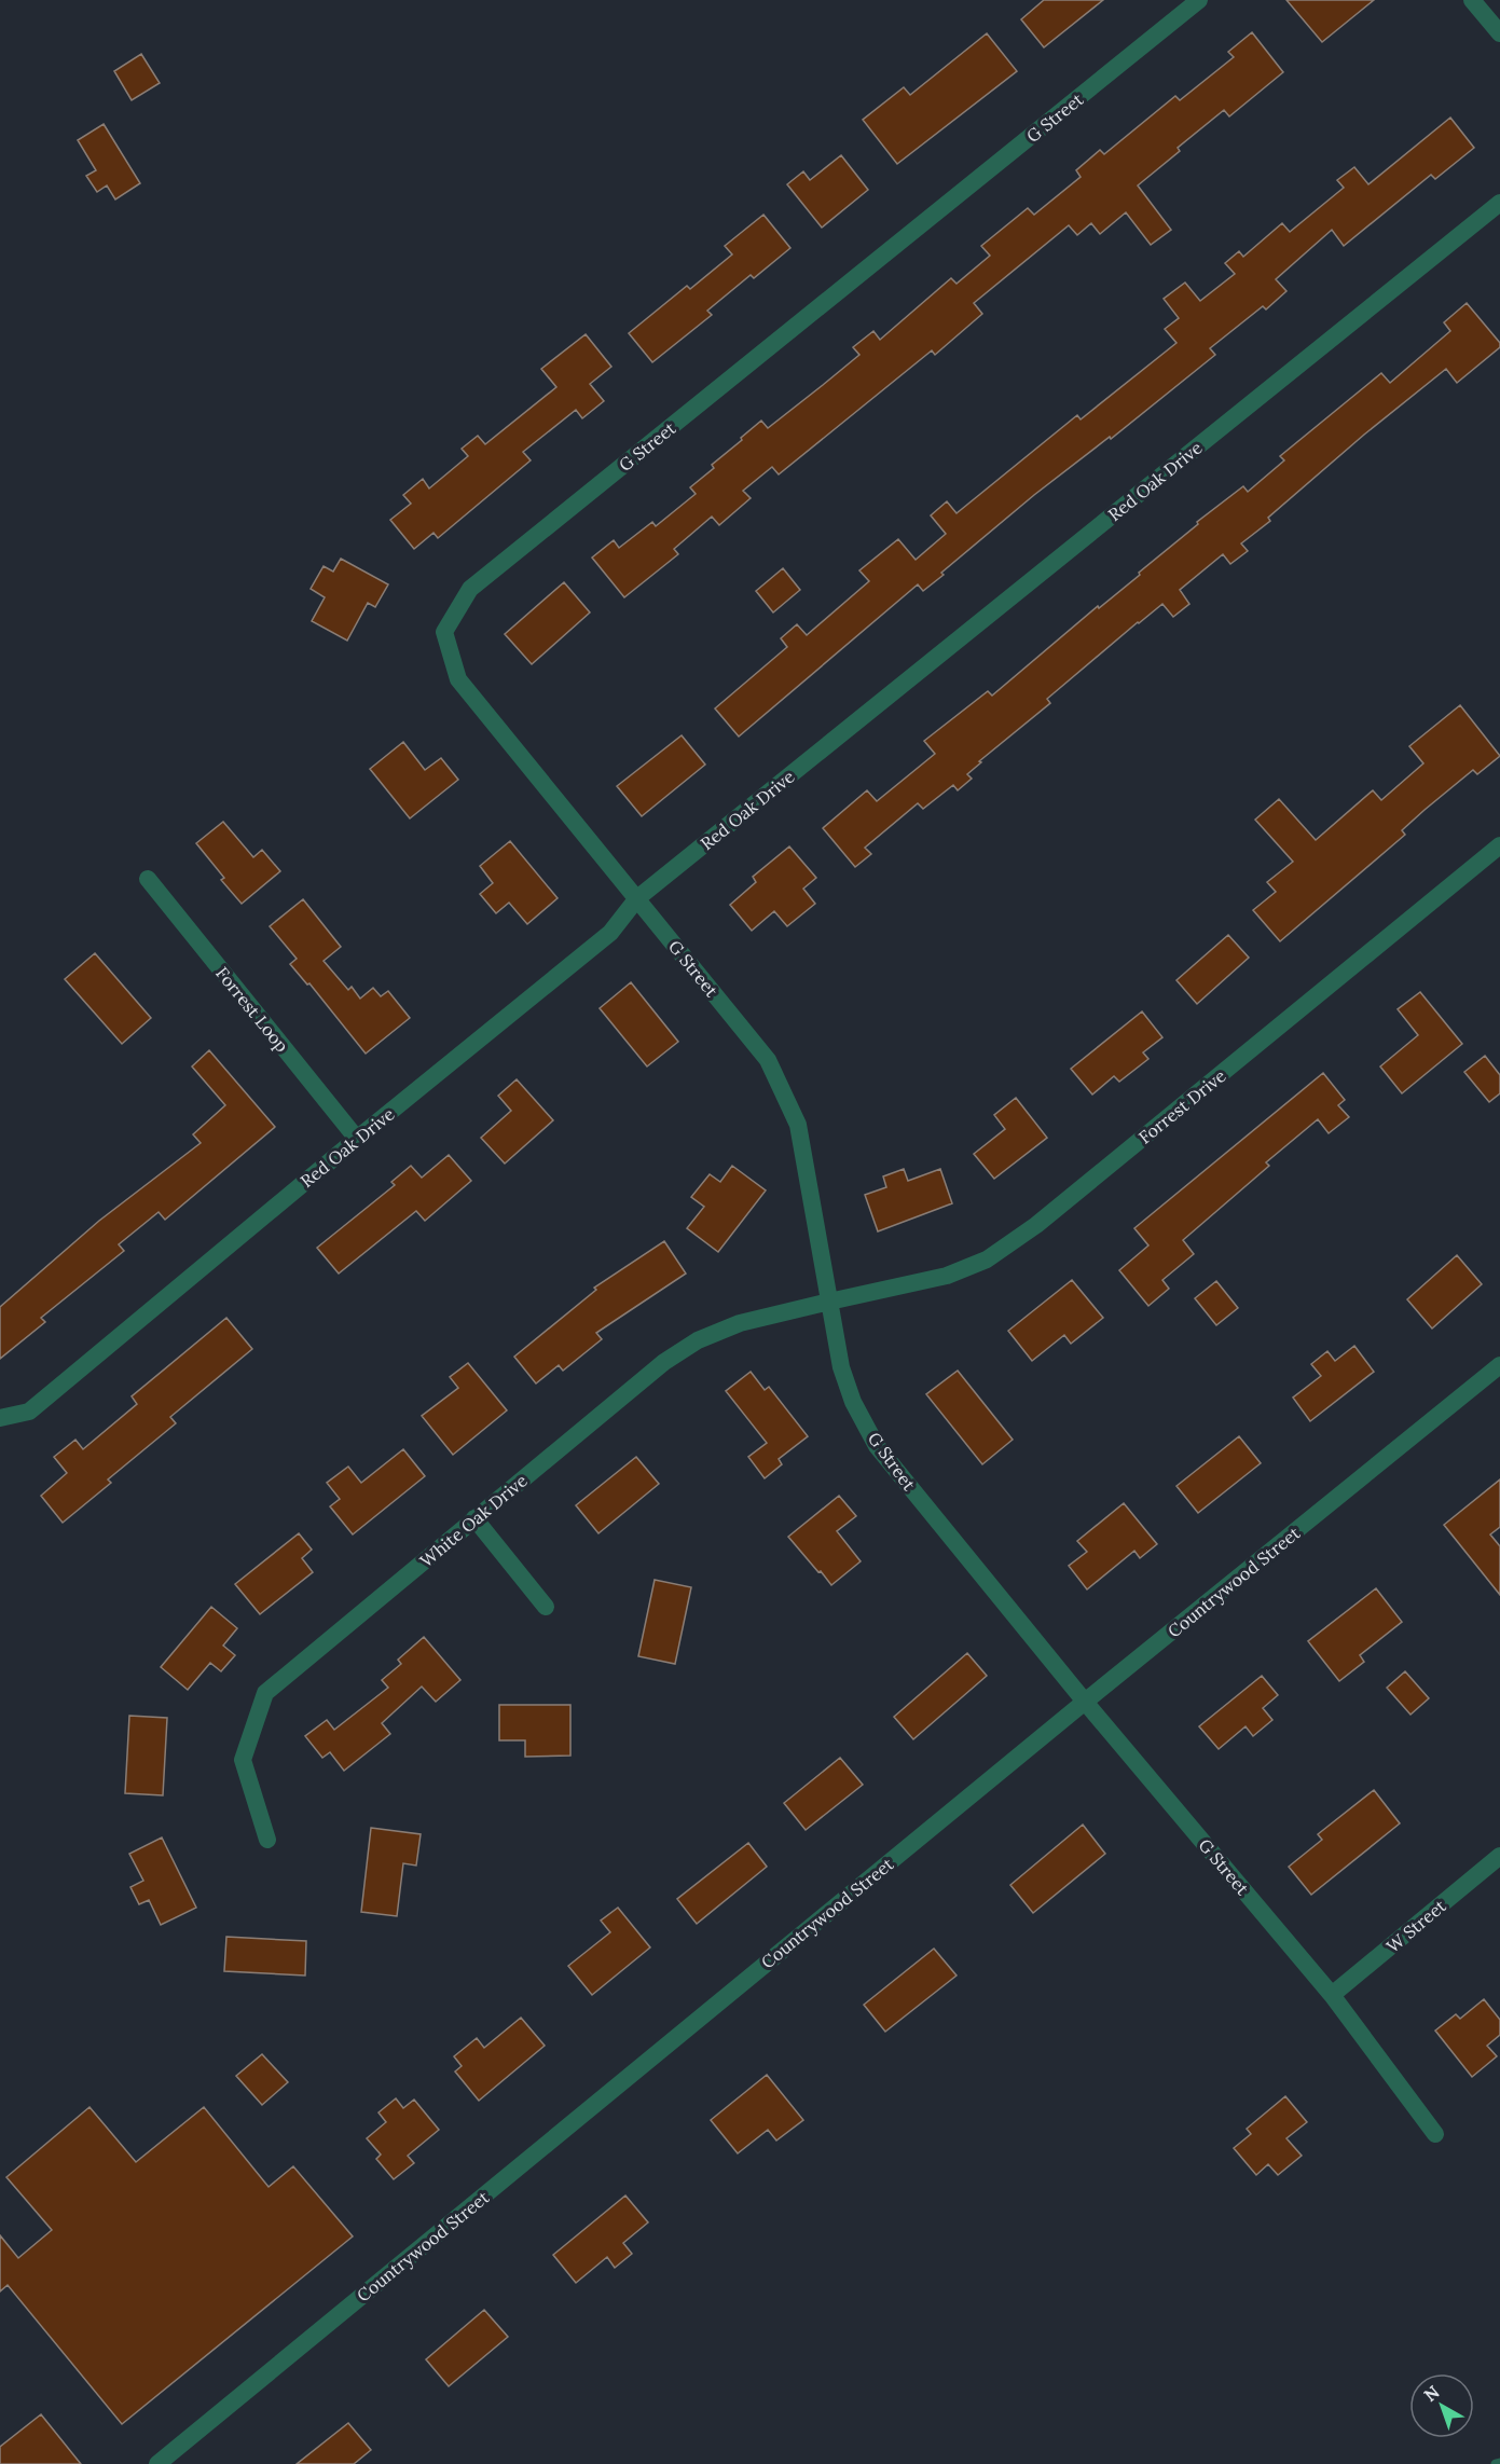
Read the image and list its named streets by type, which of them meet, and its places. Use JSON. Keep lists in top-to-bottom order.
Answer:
{
  "streets": {
    "street": [
      "G Street",
      "Red Oak Drive",
      "Forrest Loop",
      "Forrest Drive",
      "White Oak Drive",
      "Countrywood Street",
      "W Street"
    ]
  },
  "crossings": [
    ["G Street", "Red Oak Drive"],
    ["G Street", "Forrest Drive"],
    ["G Street", "White Oak Drive"],
    ["G Street", "Countrywood Street"],
    ["G Street", "W Street"],
    ["Red Oak Drive", "Forrest Loop"],
    ["Forrest Drive", "White Oak Drive"]
  ],
  "north": "top left"
}
